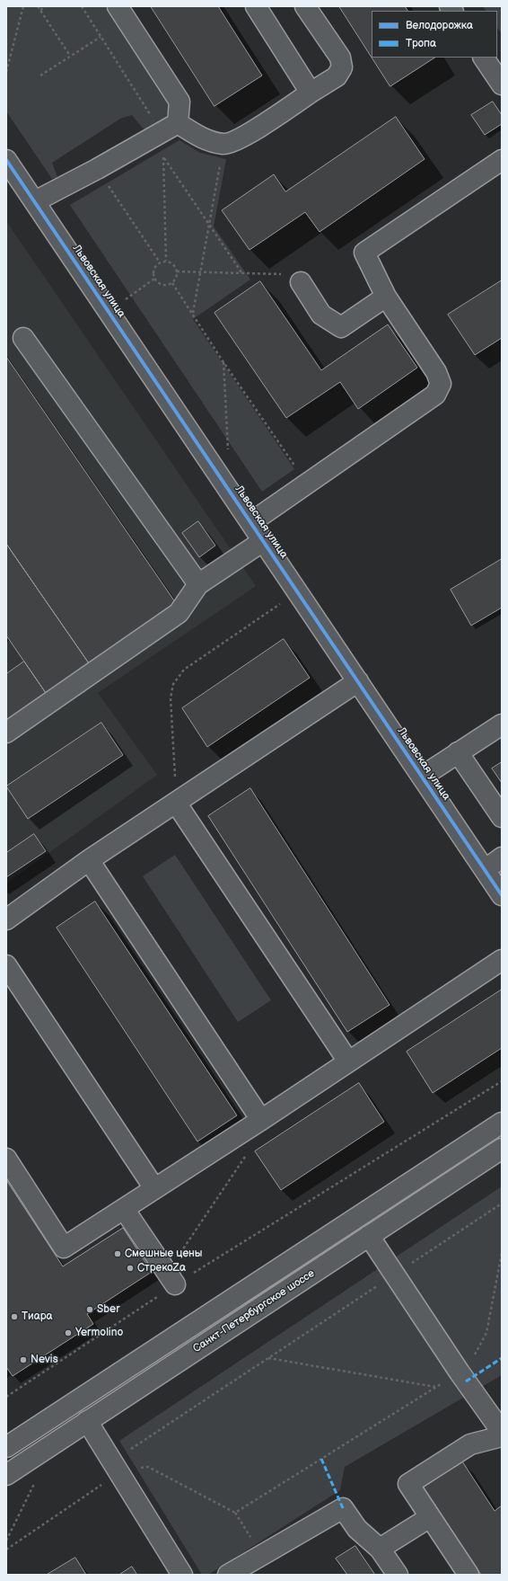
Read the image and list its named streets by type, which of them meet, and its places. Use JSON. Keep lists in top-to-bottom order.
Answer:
{
  "streets": {
    "main road": ["Львовская улица", "Санкт-Петербургское шоссе"]
  },
  "places": [
    "Смешные цены",
    "СтрекоZа",
    "Sber",
    "Тиара",
    "Yermolino",
    "Nevis"
  ],
  "legend": ["Велодорожка", "Тропа"]
}
